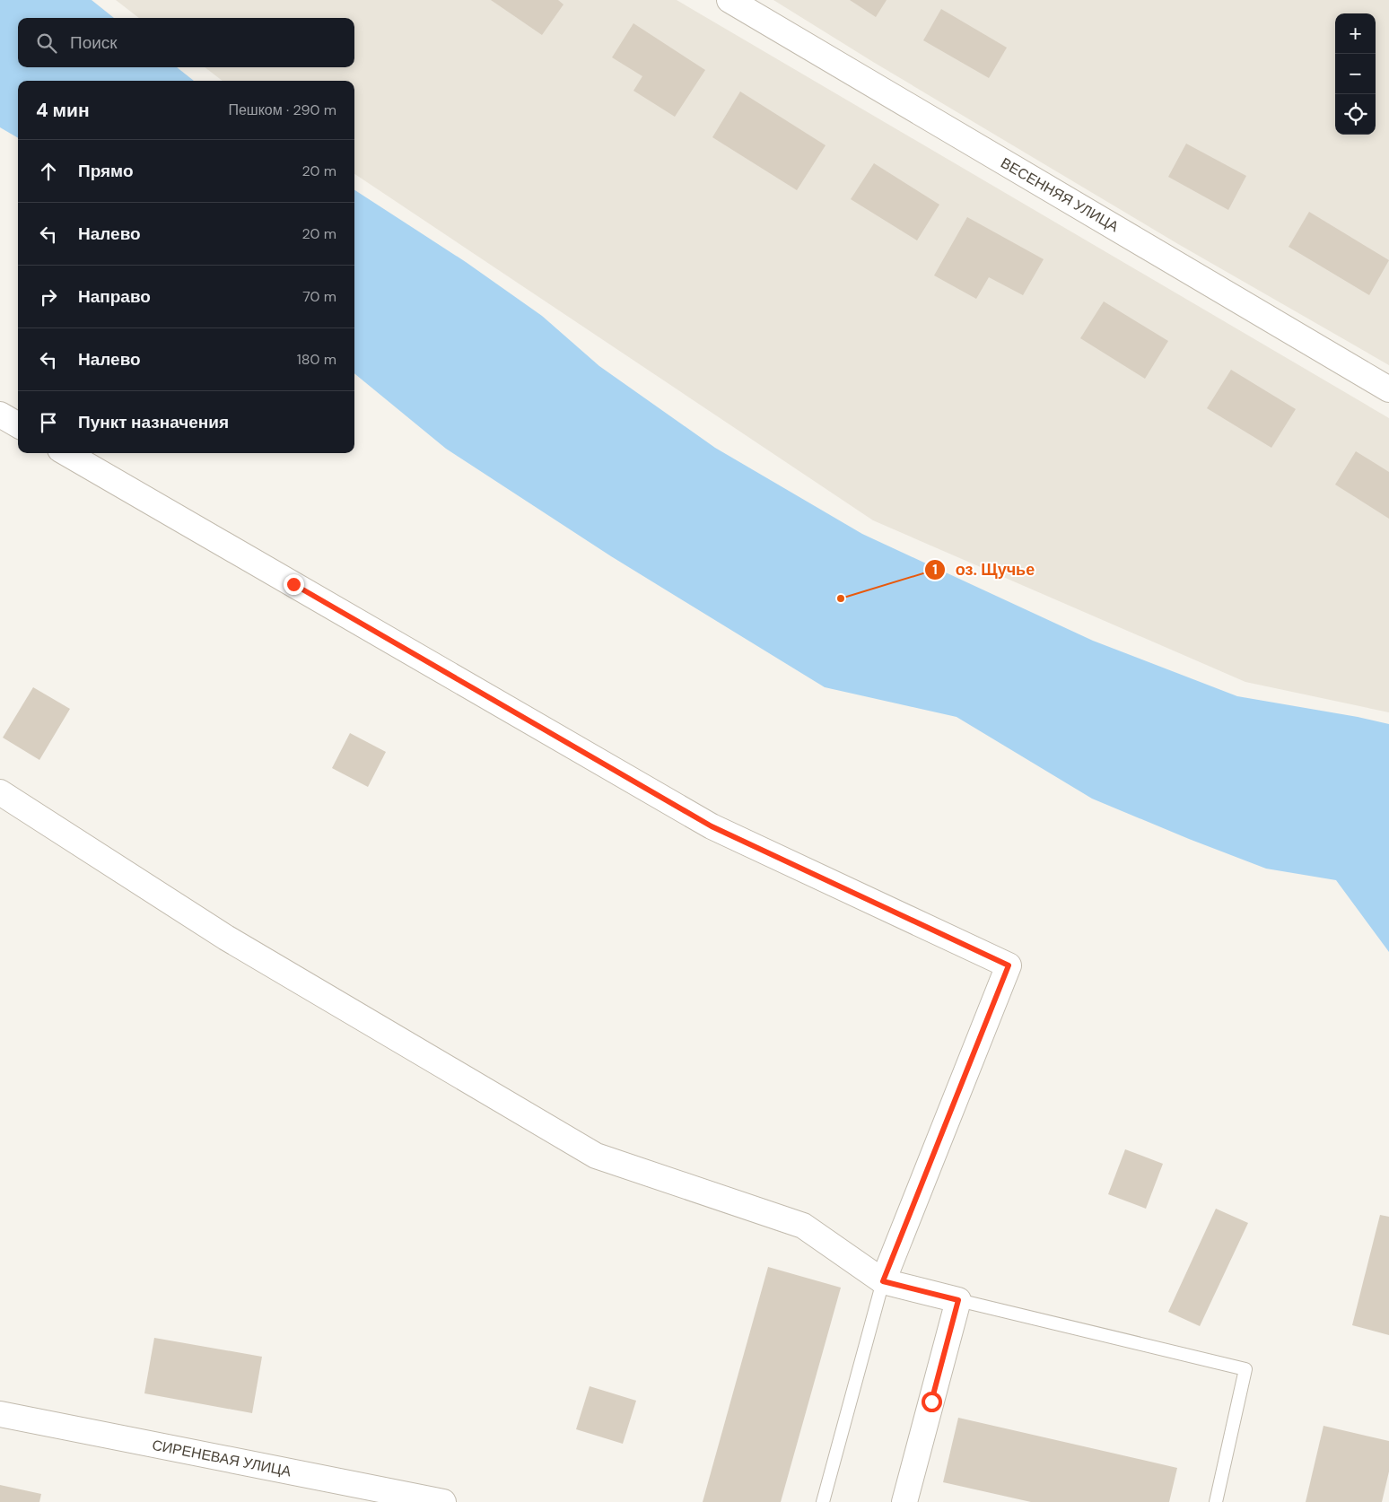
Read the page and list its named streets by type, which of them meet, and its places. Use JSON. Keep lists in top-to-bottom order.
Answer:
{
  "streets": {
    "street": ["ВЕСЕННЯЯ УЛИЦА", "СИРЕНЕВАЯ УЛИЦА"]
  },
  "places": ["оз. Щучье"],
  "page": {
    "map_buttons": ["+", "−"],
    "search": "Поиск",
    "heading": ["4 мин", "Пешком · 290 m"],
    "list": [
      ["Прямо", "20 m"],
      ["Налево", "20 m"],
      ["Направо", "70 m"],
      ["Налево", "180 m"],
      "Пункт назначения"
    ]
  }
}
